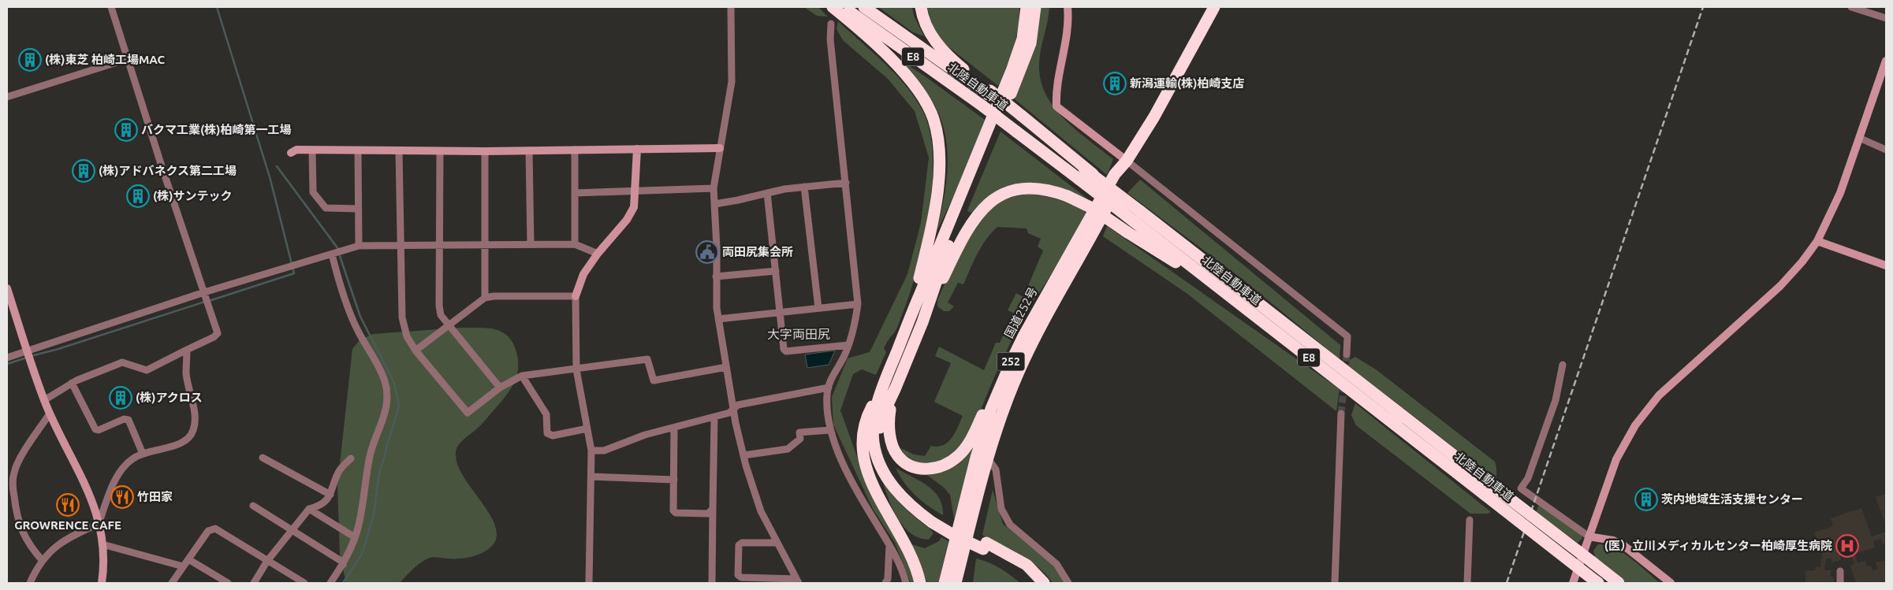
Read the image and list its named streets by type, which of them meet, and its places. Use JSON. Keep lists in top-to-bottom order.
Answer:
{
  "streets": {
    "highway": [
      "E8",
      "北陸自動車道",
      "国道252号",
      "252"
    ]
  },
  "districts": ["大字両田尻"],
  "places": {
    "building": [
      "(株)東芝 柏崎工場MAC",
      "新潟運輸(株)柏崎支店",
      "バクマ工業(株)柏崎第一工場",
      "(株)アドバネクス第二工場",
      "(株)サンテック",
      "(株)アクロス",
      "茨内地域生活支援センター"
    ],
    "public building": ["両田尻集会所"],
    "restaurant": ["竹田家", "GROWRENCE CAFE"],
    "hospital": ["(医）立川メディカルセンター柏崎厚生病院"]
  }
}
